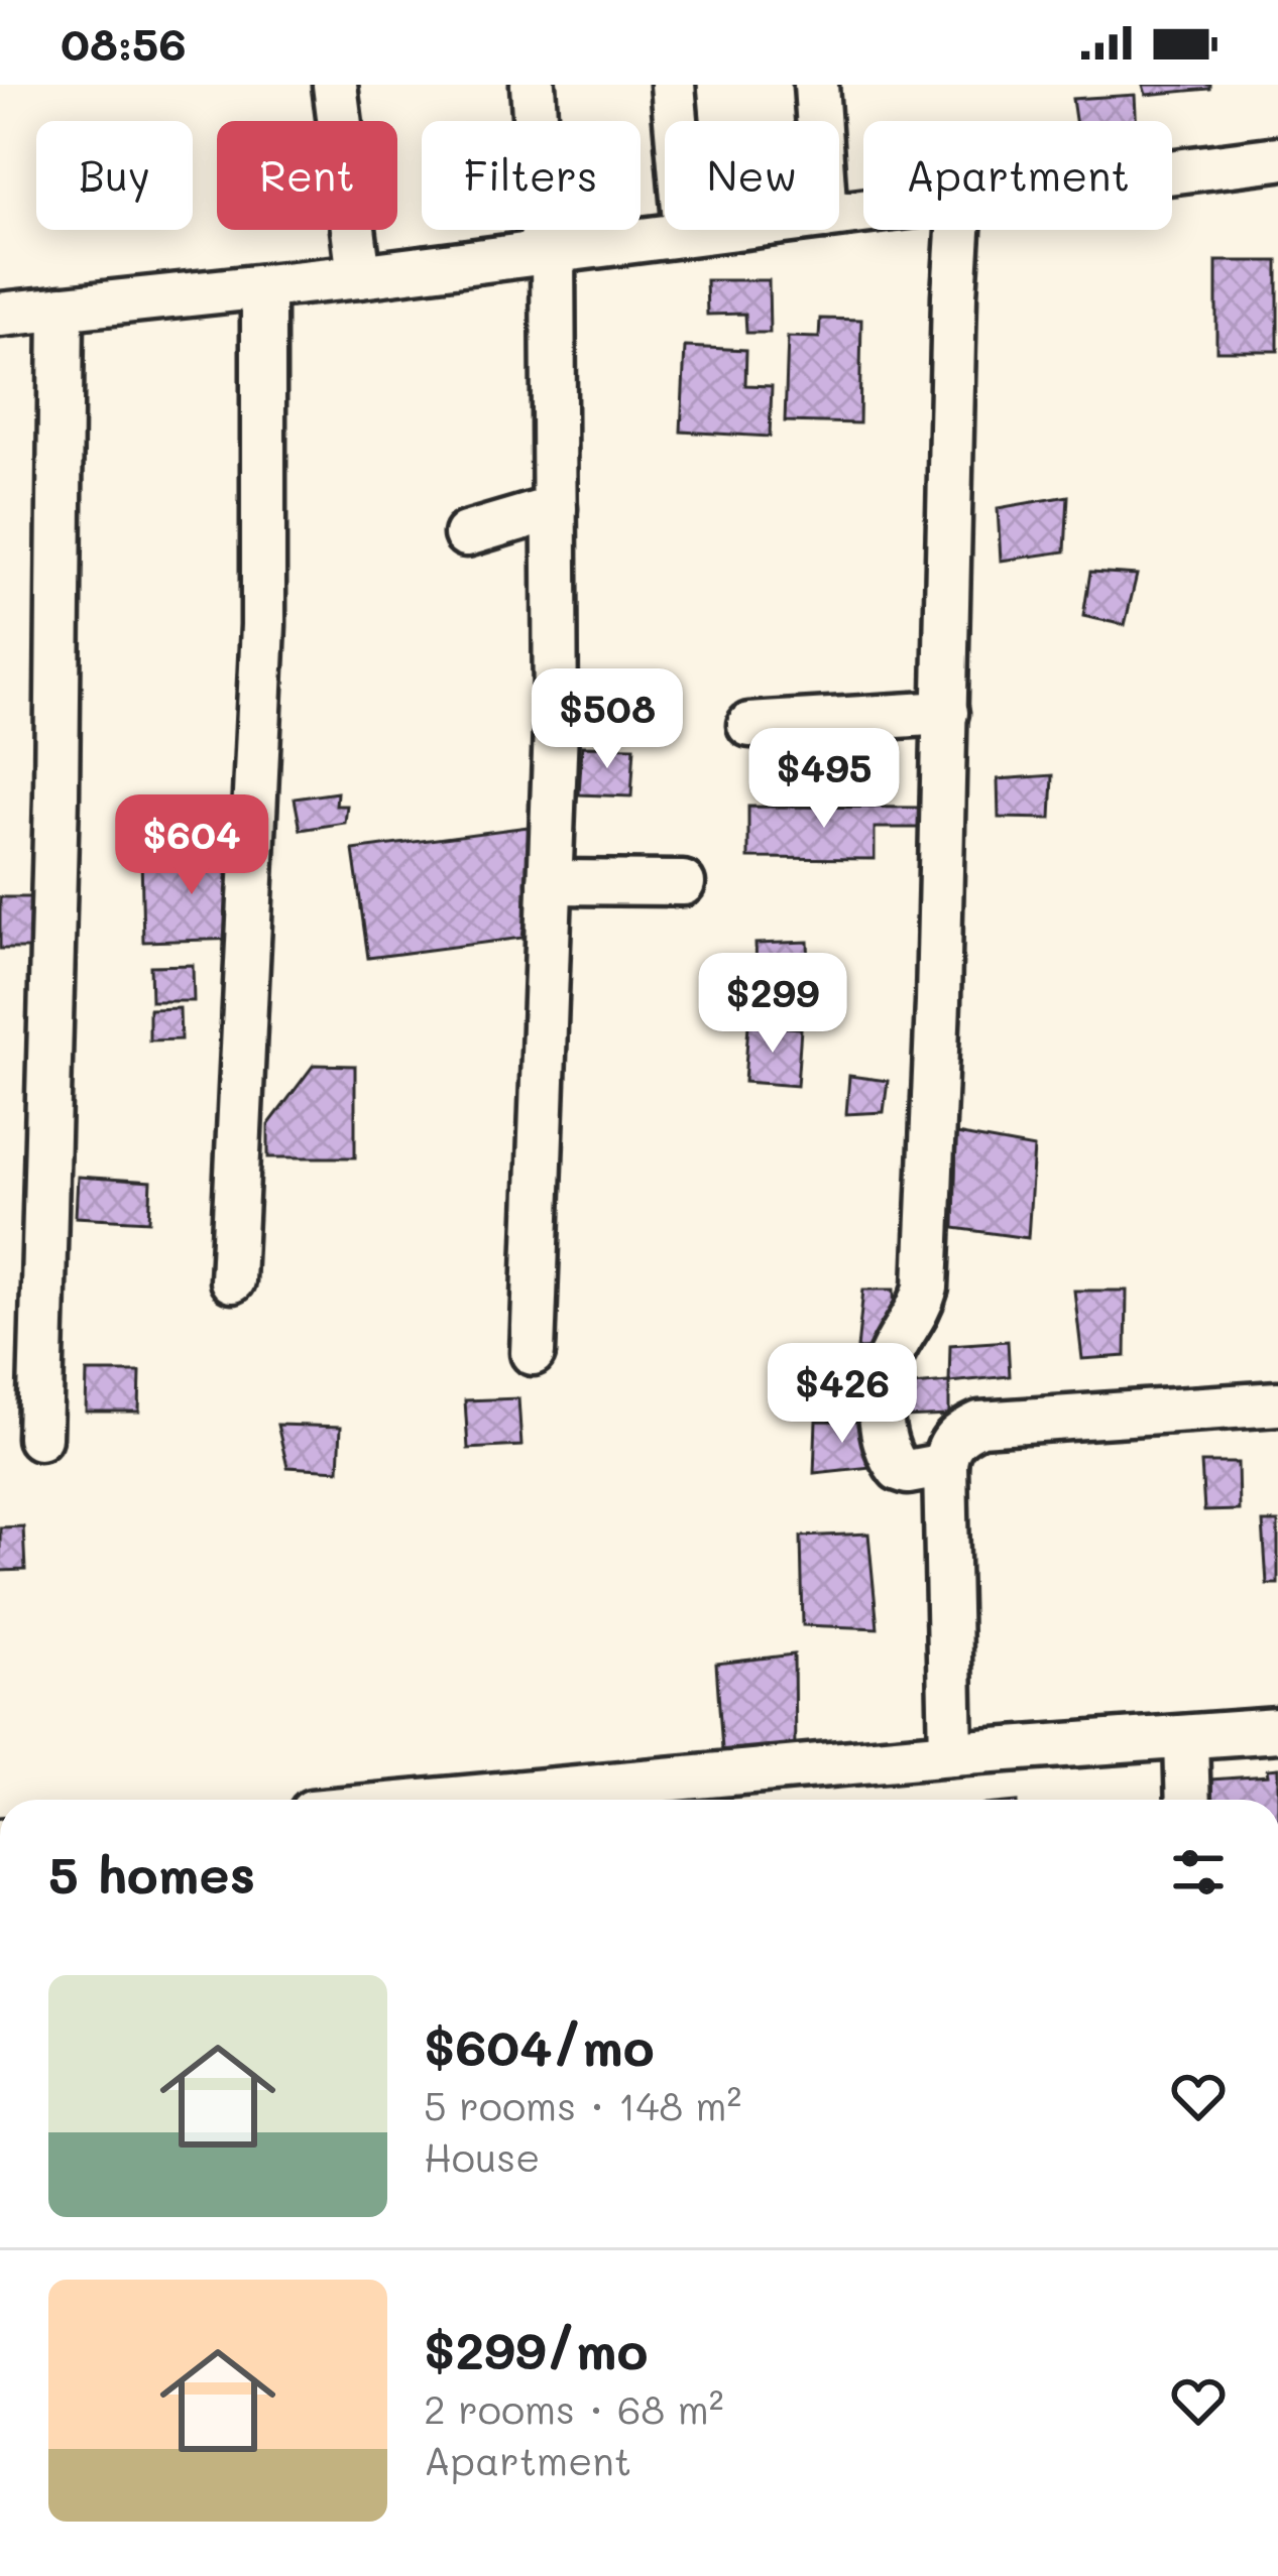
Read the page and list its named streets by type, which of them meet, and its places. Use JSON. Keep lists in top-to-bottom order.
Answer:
{
  "page": {
    "status": "08:56",
    "chip": [
      "Buy",
      "Rent",
      "Filters",
      "New",
      "Apartment"
    ],
    "price": [
      "$508",
      "$495",
      "$604",
      "$299",
      "$426"
    ],
    "heading": "5 homes",
    "list": [
      {
        "name": "$604/mo",
        "note": "5 rooms · 148 m² · House"
      },
      {
        "name": "$299/mo",
        "note": "2 rooms · 68 m² · Apartment"
      }
    ]
  }
}
